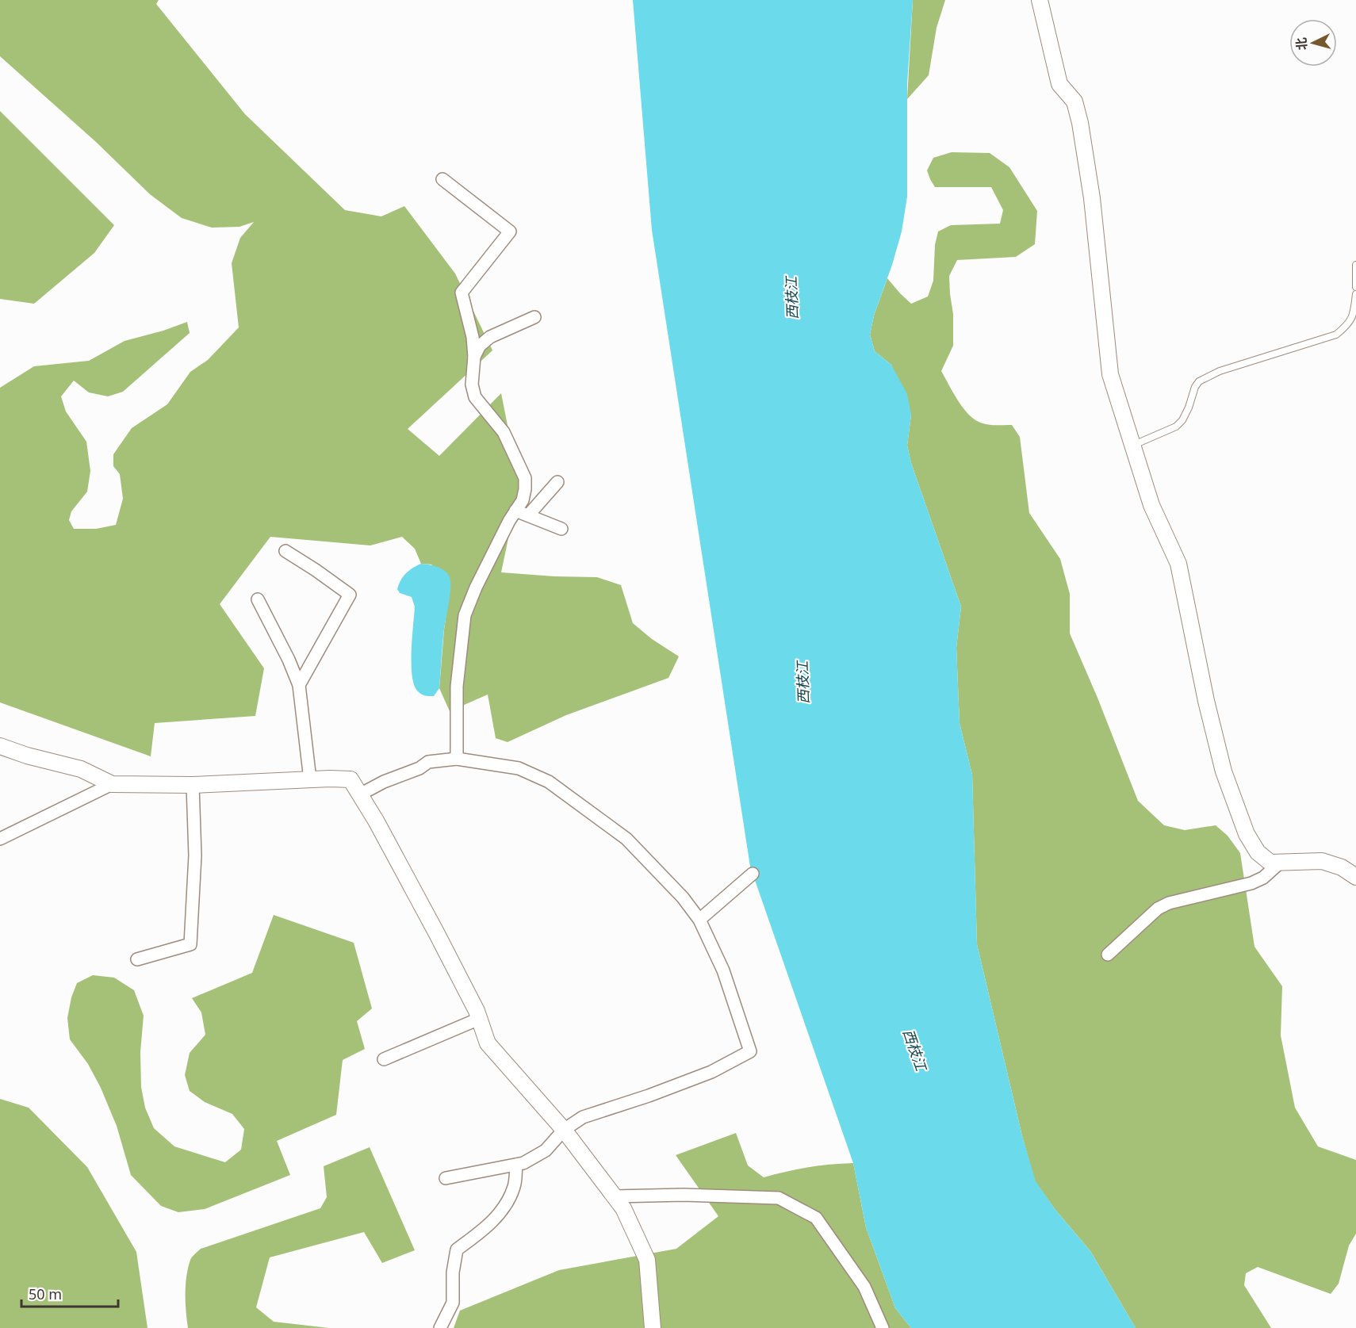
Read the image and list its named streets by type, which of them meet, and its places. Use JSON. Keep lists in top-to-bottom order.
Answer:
{
  "water": ["西枝江"],
  "scale_bar": "50 m",
  "north": "left"
}
